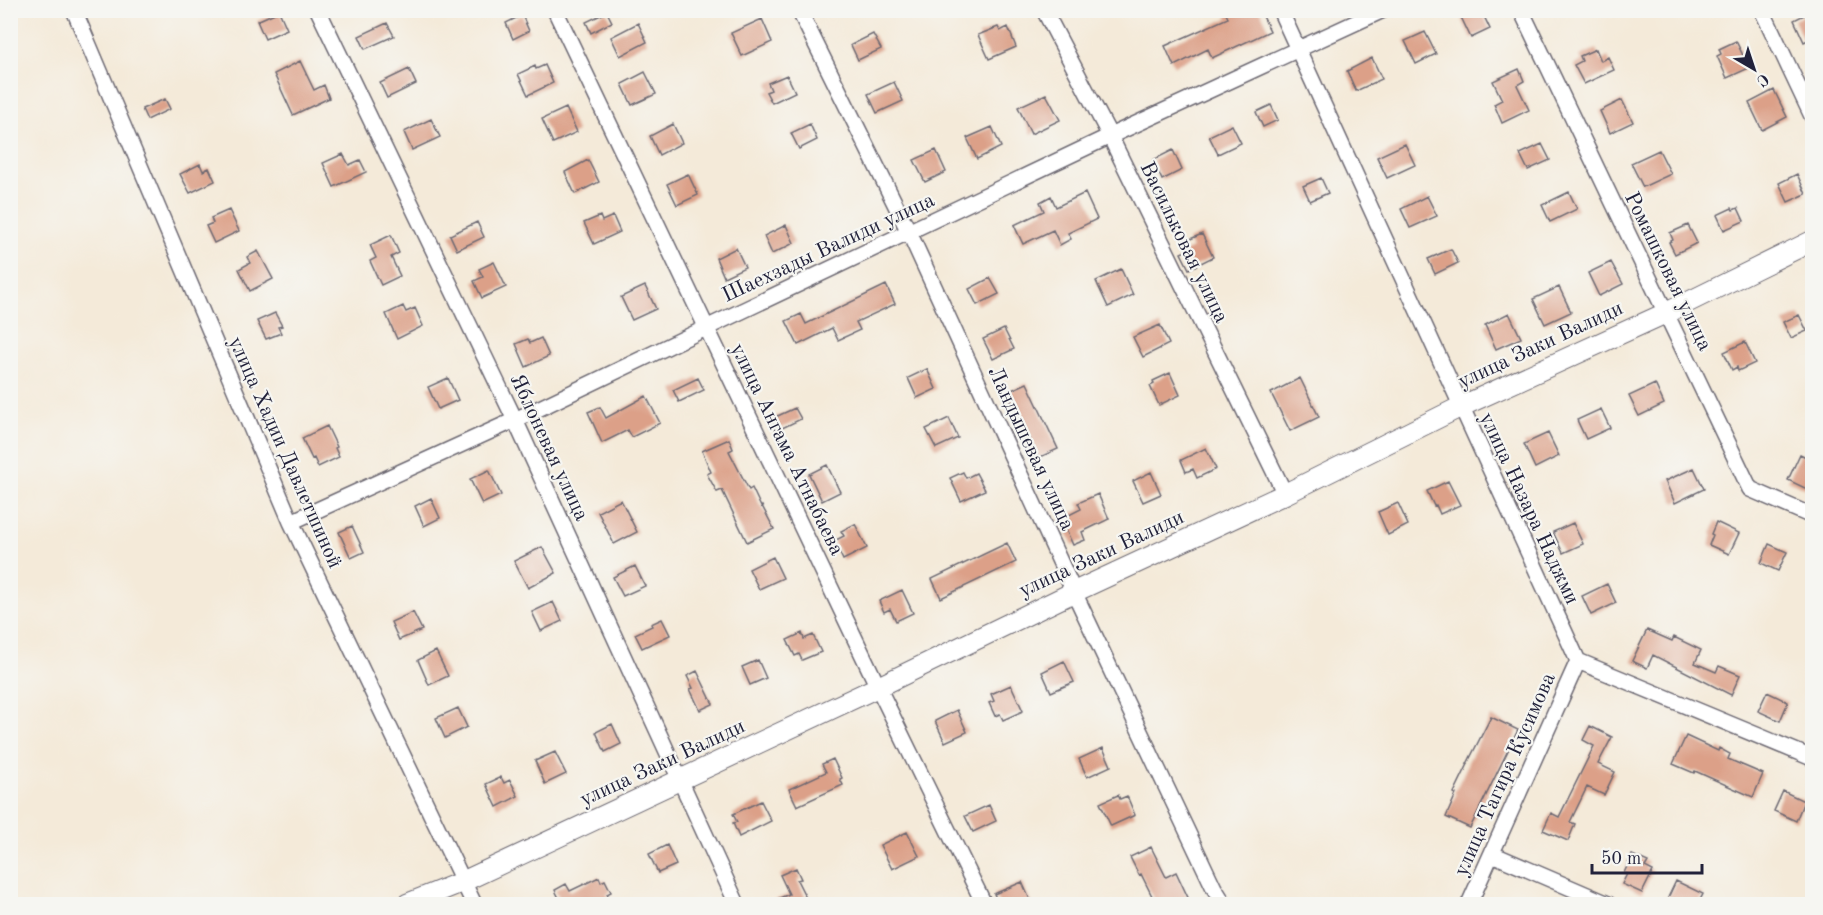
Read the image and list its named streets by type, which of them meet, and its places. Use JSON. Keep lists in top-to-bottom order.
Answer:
{
  "streets": {
    "street": [
      "Васильковая улица",
      "Шаехзады Валиди улица",
      "Ромашковая улица",
      "улица Заки Валиди",
      "Яблоневая улица",
      "Ландышевая улица",
      "улица Ангама Атнабаева",
      "улица Хадии Давлетшиной",
      "улица Назара Наджми",
      "улица Тагира Кусимова"
    ]
  },
  "crossings": [
    ["Васильковая улица", "Шаехзады Валиди улица"],
    ["Васильковая улица", "улица Заки Валиди"],
    ["Шаехзады Валиди улица", "Яблоневая улица"],
    ["Шаехзады Валиди улица", "Ландышевая улица"],
    ["Шаехзады Валиди улица", "улица Ангама Атнабаева"],
    ["Шаехзады Валиди улица", "улица Хадии Давлетшиной"],
    ["Шаехзады Валиди улица", "улица Назара Наджми"],
    ["Ромашковая улица", "улица Заки Валиди"],
    ["улица Заки Валиди", "Яблоневая улица"],
    ["улица Заки Валиди", "Ландышевая улица"],
    ["улица Заки Валиди", "улица Ангама Атнабаева"],
    ["улица Заки Валиди", "улица Хадии Давлетшиной"],
    ["улица Заки Валиди", "улица Назара Наджми"],
    ["улица Назара Наджми", "улица Тагира Кусимова"]
  ],
  "scale_bar": "50 m",
  "north": "bottom right"
}
